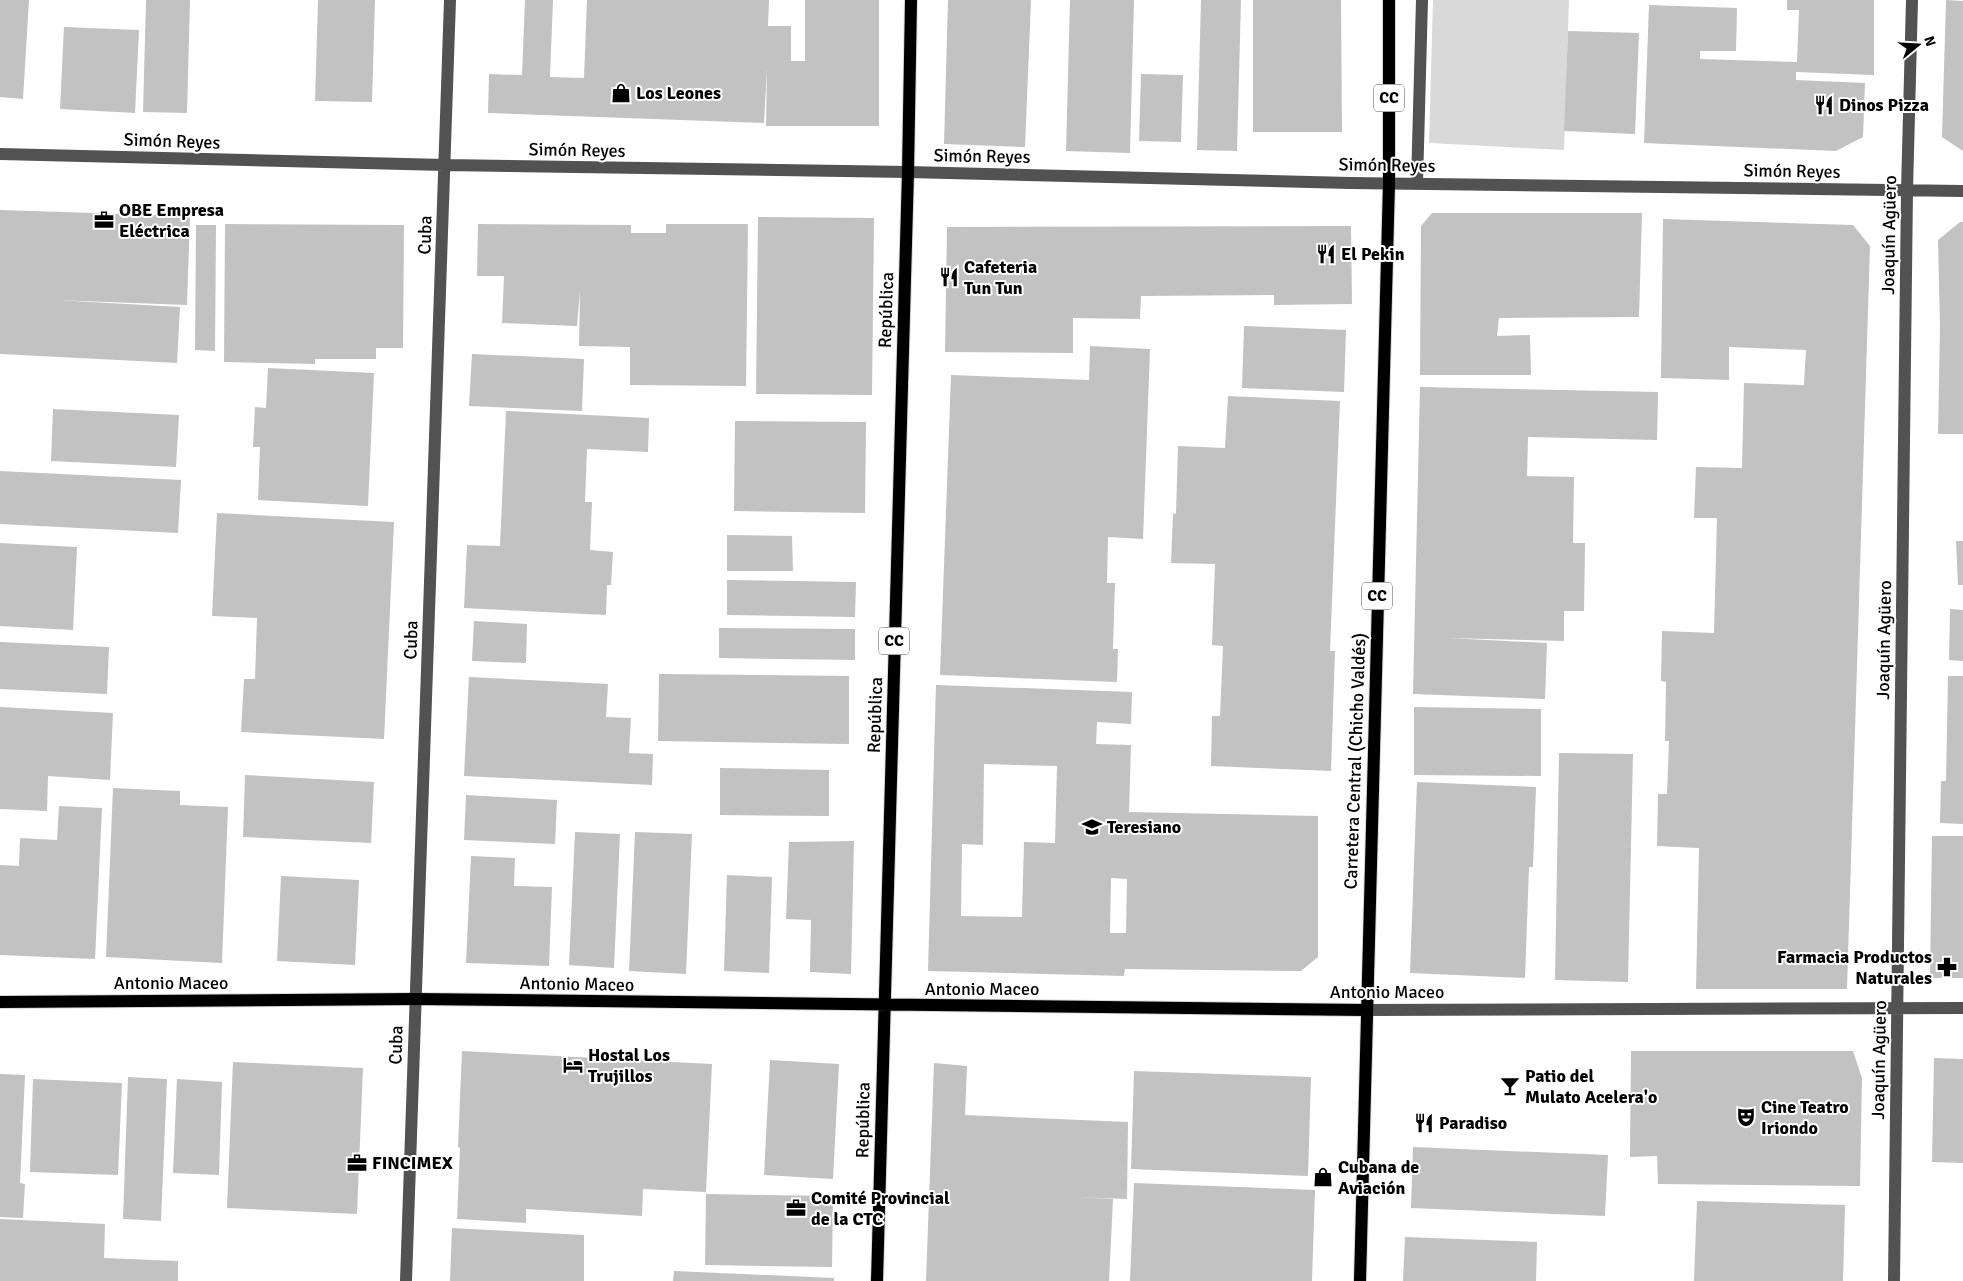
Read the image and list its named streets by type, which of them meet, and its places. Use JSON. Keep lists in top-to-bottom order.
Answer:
{
  "streets": {
    "main road": [
      "CC",
      "República",
      "Carretera Central (Chicho Valdés)",
      "Antonio Maceo"
    ],
    "street": ["Simón Reyes", "Cuba", "Joaquín Agüero"]
  },
  "crossings": [
    ["CC", "Simón Reyes"],
    ["CC", "Carretera Central (Chicho Valdés)"],
    ["Simón Reyes", "Cuba"],
    ["Simón Reyes", "Joaquín Agüero"],
    ["Simón Reyes", "República"],
    ["Simón Reyes", "Carretera Central (Chicho Valdés)"],
    ["Cuba", "Antonio Maceo"],
    ["Joaquín Agüero", "Antonio Maceo"],
    ["República", "Antonio Maceo"],
    ["Carretera Central (Chicho Valdés)", "Antonio Maceo"]
  ],
  "places": {
    "shop": ["Los Leones", "Cubana de Aviación"],
    "restaurant": [
      "Dinos Pizza",
      "El Pekin",
      "Cafeteria Tun Tun",
      "Paradiso"
    ],
    "office": ["OBE Empresa Eléctrica", "FINCIMEX", "Comité Provincial de la CTC"],
    "school or university": ["Teresiano"],
    "pharmacy": ["Farmacia Productos Naturales"],
    "hotel": ["Hostal Los Trujillos"],
    "bar": ["Patio del Mulato Acelera'o"],
    "theatre": ["Cine Teatro Iriondo"]
  },
  "north": "right"
}
